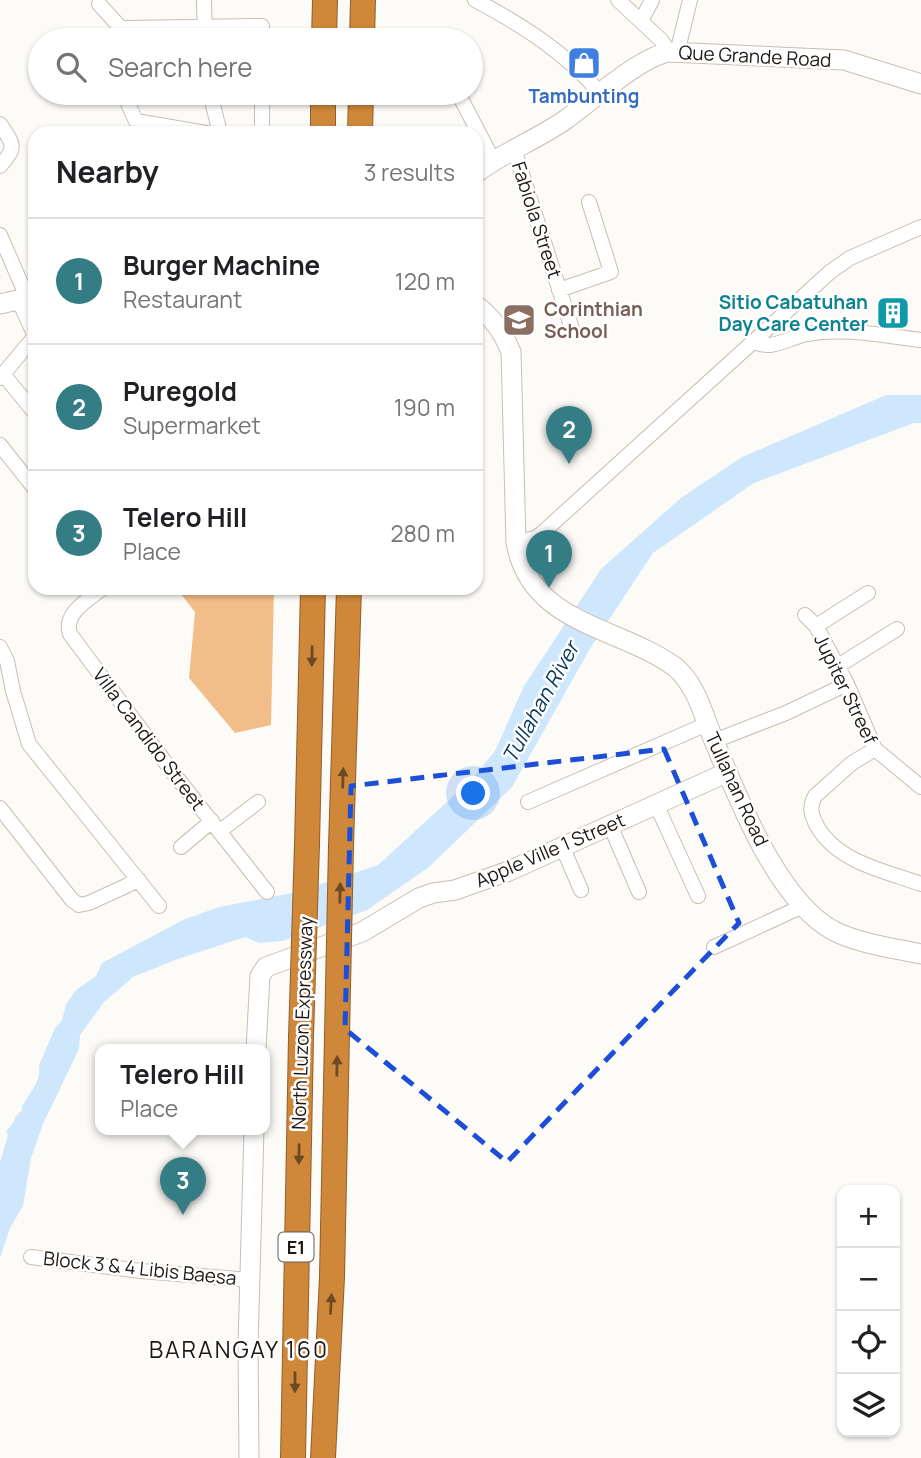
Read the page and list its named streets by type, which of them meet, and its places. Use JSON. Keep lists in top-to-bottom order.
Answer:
{
  "streets": {
    "highway": ["North Luzon Expressway", "E1"],
    "main road": ["Que Grande Road", "Tullahan Road", "Apple Ville 1 Street"],
    "street": [
      "Fabiola Street",
      "Jupiter Streef",
      "Villa Candido Street",
      "Block 3 & 4 Libis Baesa"
    ]
  },
  "crossings": [
    ["Tullahan Road", "Apple Ville 1 Street"]
  ],
  "districts": ["BARANGAY 160"],
  "water": ["Tullahan River"],
  "places": {
    "shop": ["Tambunting"],
    "building": ["Sitio Cabatuhan Day Care Center"],
    "school or university": ["Corinthian School"]
  },
  "page": {
    "search": "Search here",
    "heading": ["Nearby", "3 results"],
    "list": [
      {
        "mark": "1",
        "name": "Burger Machine",
        "note": "Restaurant",
        "value": "120 m"
      },
      {
        "mark": "2",
        "name": "Puregold",
        "note": "Supermarket",
        "value": "190 m"
      },
      {
        "mark": "3",
        "name": "Telero Hill",
        "note": "Place",
        "value": "280 m"
      }
    ],
    "pins": ["2", "1", "3"],
    "popup": ["Telero Hill", "Place"],
    "map_buttons": ["+", "−"]
  }
}
